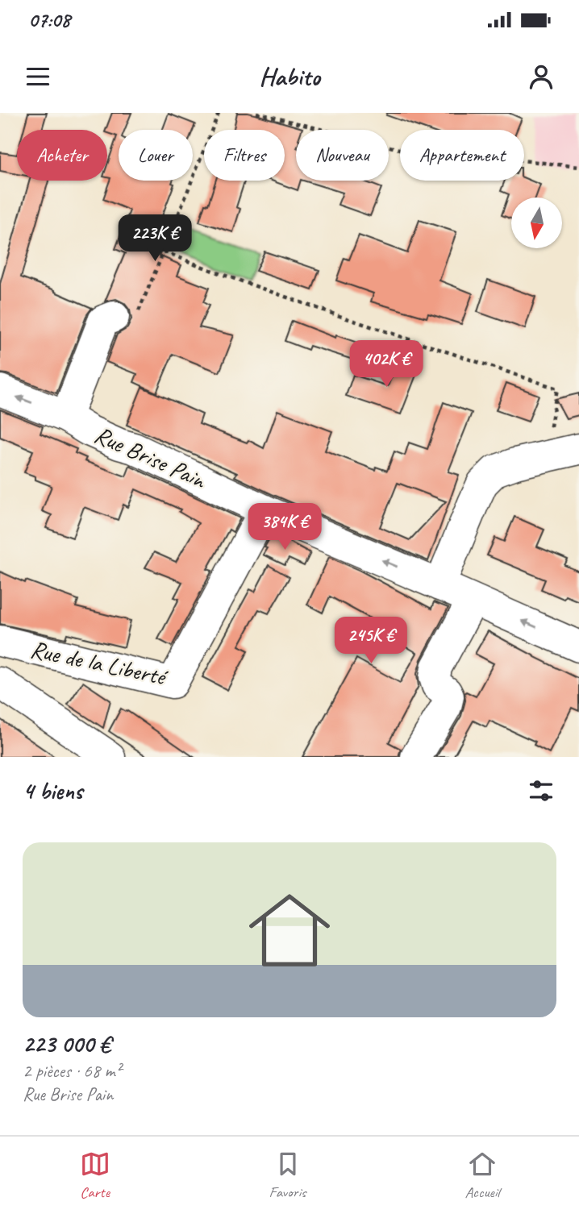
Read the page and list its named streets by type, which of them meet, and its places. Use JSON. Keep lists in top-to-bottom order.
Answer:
{
  "streets": {
    "street": ["Rue Brise Pain", "Rue de la Liberté"]
  },
  "crossings": [
    ["Rue Brise Pain", "Rue de la Liberté"]
  ],
  "one_way": ["Rue Brise Pain"],
  "north": "bottom",
  "page": {
    "status": "07:08",
    "header": "Habito",
    "chip": [
      "Acheter",
      "Louer",
      "Filtres",
      "Nouveau",
      "Appartement"
    ],
    "price": [
      "223K €",
      "402K €",
      "384K €",
      "245K €"
    ],
    "heading": "4 biens",
    "list": [
      {
        "name": "223 000 €",
        "note": "2 pièces · 68 m² · Rue Brise Pain"
      }
    ],
    "tabs": ["Carte", "Favoris", "Accueil"]
  }
}
